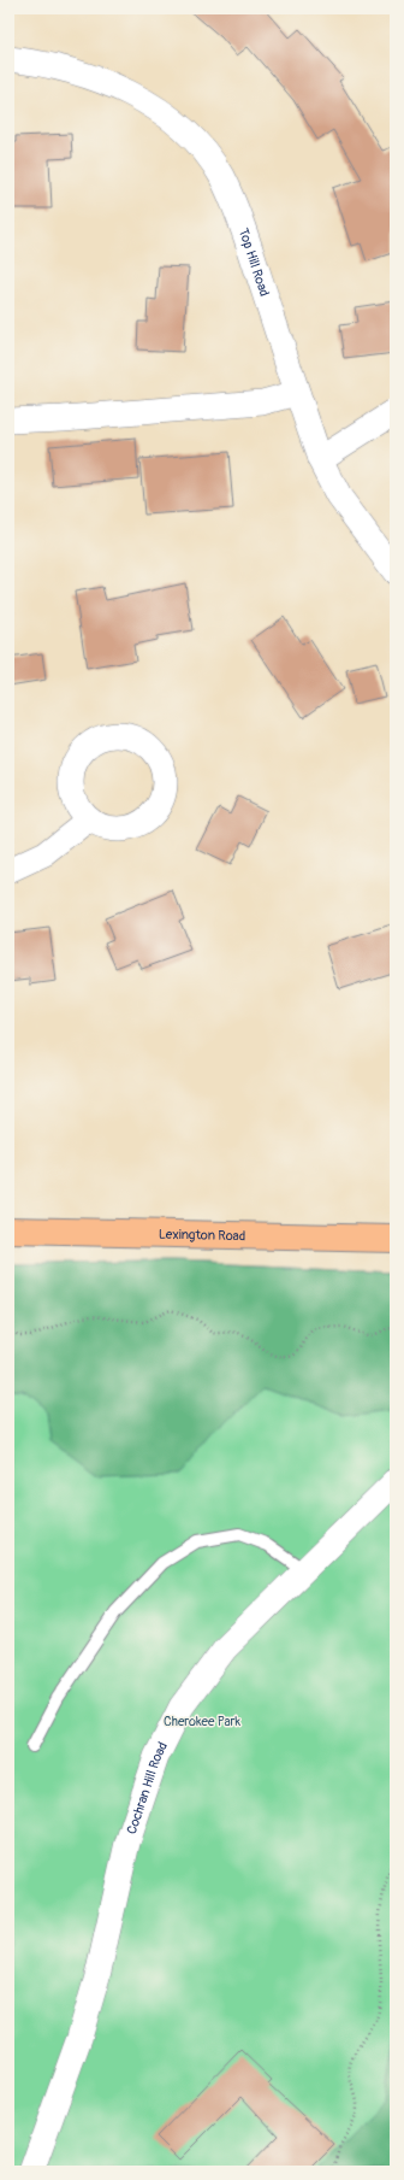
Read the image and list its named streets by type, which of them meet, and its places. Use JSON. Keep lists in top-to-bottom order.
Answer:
{
  "streets": {
    "main road": ["Lexington Road"],
    "street": ["Top Hill Road", "Cochran Hill Road"]
  },
  "parks": ["Cherokee Park"]
}
